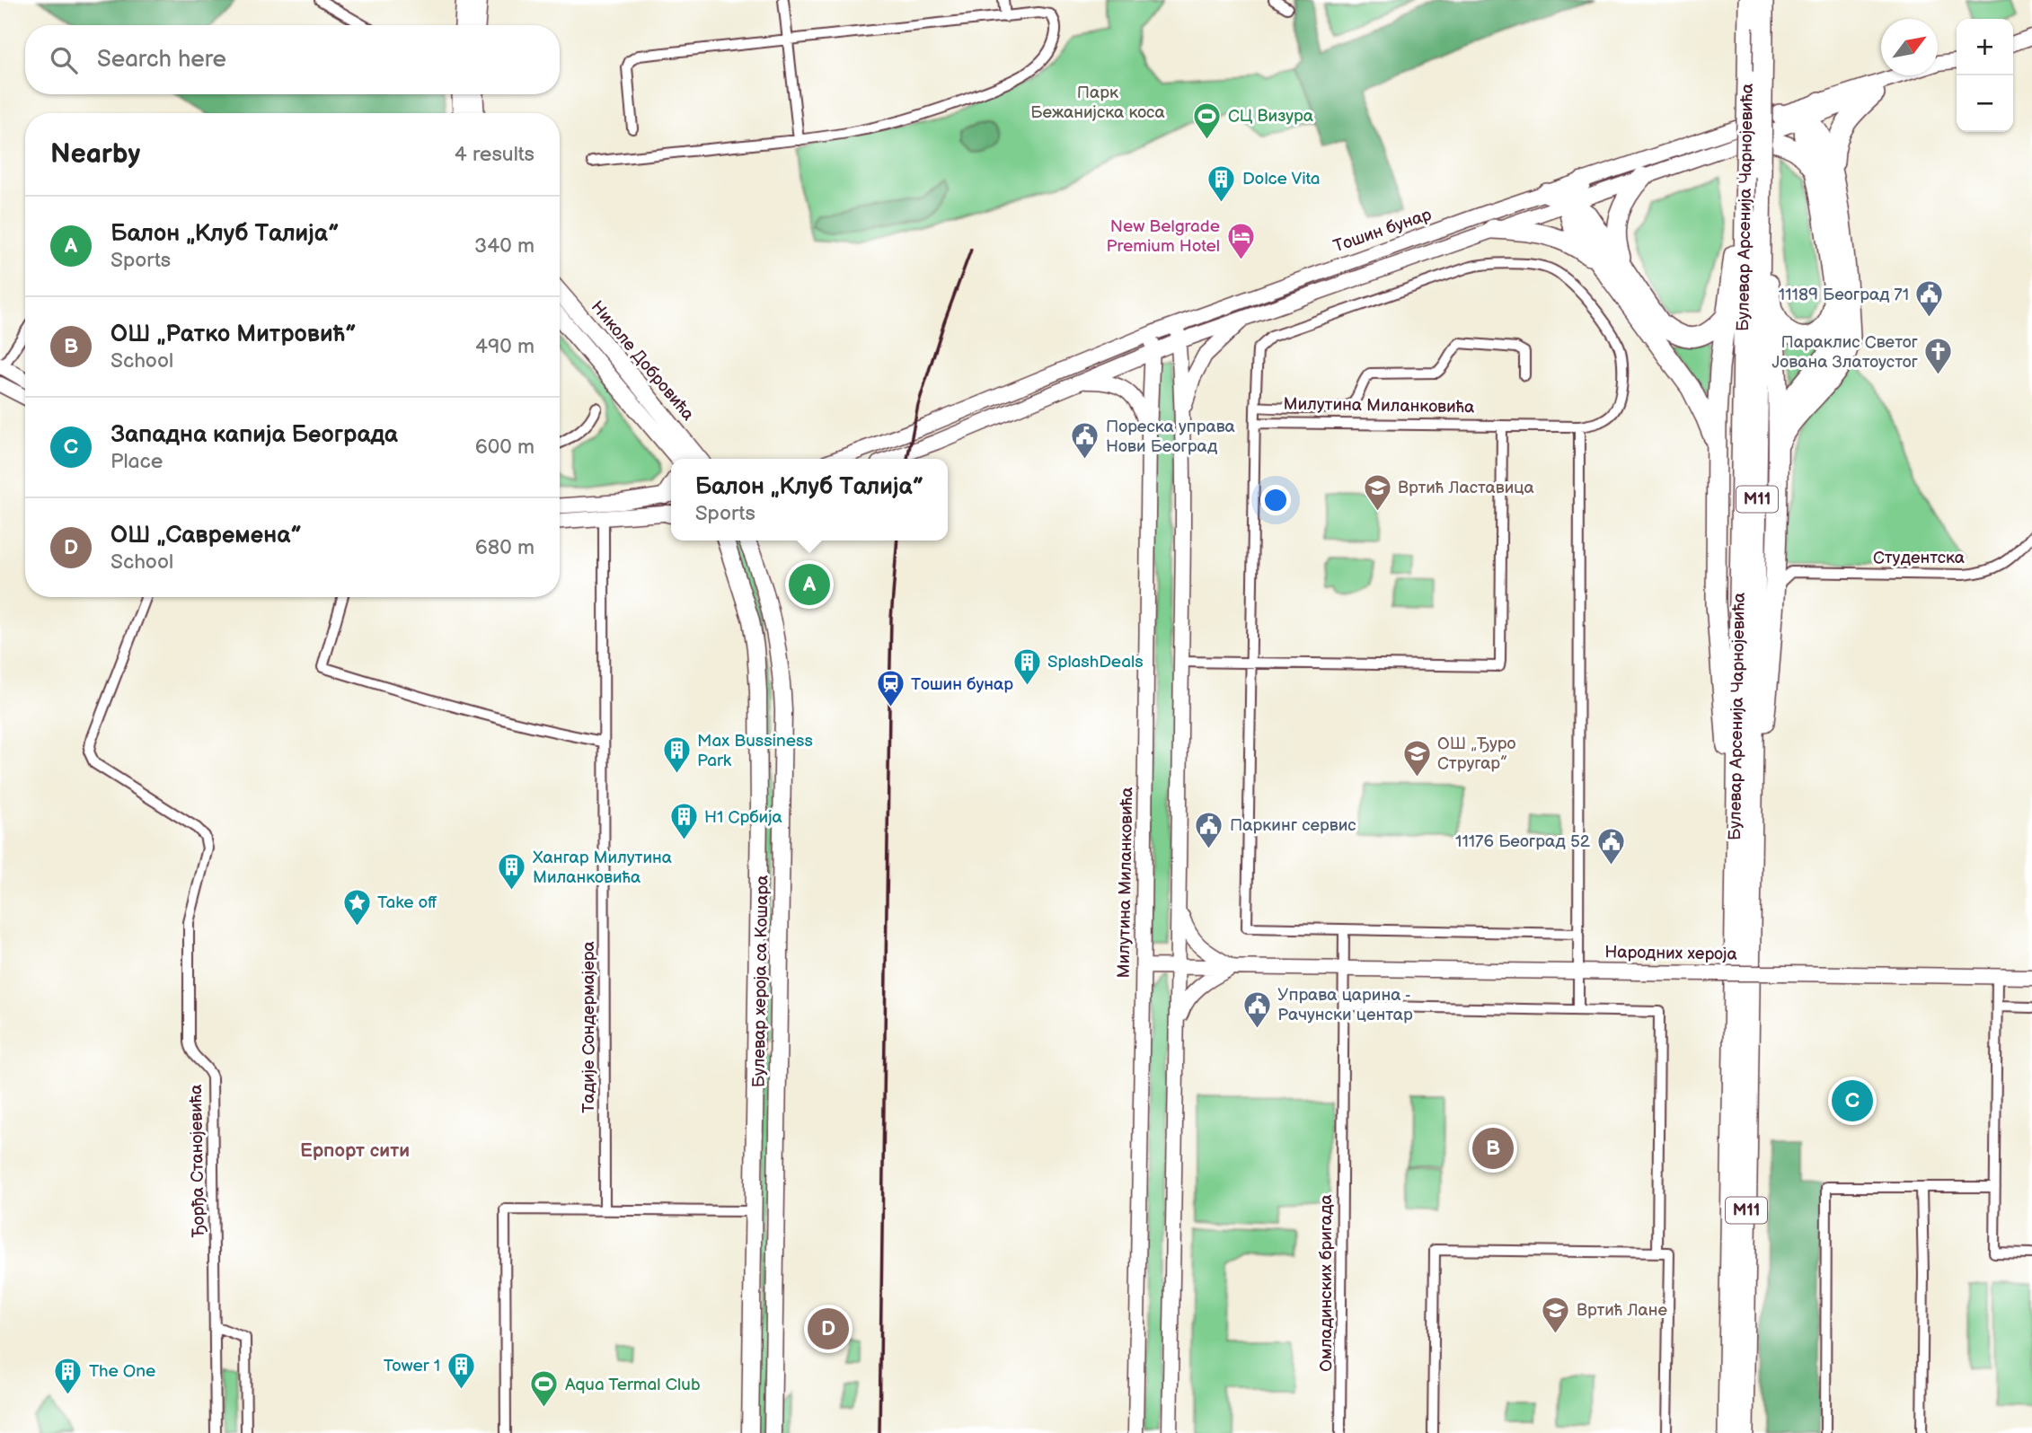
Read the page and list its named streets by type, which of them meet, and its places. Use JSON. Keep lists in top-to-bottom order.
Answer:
{
  "streets": {
    "highway": ["Булевар Арсенија Чарнојевића", "M11"],
    "main road": ["Николе Добровића", "Булевар хероја са Кошара"],
    "street": [
      "Тошин бунар",
      "Милутина Миланковића",
      "Студентска",
      "Народних хероја",
      "Тадије Сондермајера",
      "Ђорђа Станојевића",
      "Омладинских бригада"
    ]
  },
  "crossings": [
    ["Тошин бунар", "Милутина Миланковића"],
    ["Милутина Миланковића", "Народних хероја"]
  ],
  "districts": ["Ерпорт сити"],
  "parks": ["Парк Бежанијска коса"],
  "places": {
    "sports": ["СЦ Визура", "Aqua Termal Club"],
    "building": [
      "Dolce Vita",
      "SplashDeals",
      "Max Bussiness Park",
      "Н1 Србија",
      "Хангар Милутина Миланковића",
      "Tower 1",
      "The One"
    ],
    "hotel": ["New Belgrade Premium Hotel"],
    "public building": [
      "11189 Београд 71",
      "Пореска управа Нови Београд",
      "Паркинг сервис",
      "11176 Београд 52",
      "Управа царина - Рачунски центар"
    ],
    "church": ["Параклис Светог Јована Златоустог"],
    "school or university": ["Вртић Ластавица", "ОШ „Ђуро Стругар”", "Вртић Лане"],
    "station": ["Тошин бунар"],
    "place": ["Take off"]
  },
  "north": "top right",
  "page": {
    "map_buttons": ["+", "−"],
    "search": "Search here",
    "heading": ["Nearby", "4 results"],
    "list": [
      {
        "mark": "A",
        "name": "Балон „Клуб Талија”",
        "note": "Sports",
        "value": "340 m"
      },
      {
        "mark": "B",
        "name": "ОШ „Ратко Митровић”",
        "note": "School",
        "value": "490 m"
      },
      {
        "mark": "C",
        "name": "Западна капија Београда",
        "note": "Place",
        "value": "600 m"
      },
      {
        "mark": "D",
        "name": "ОШ „Савремена”",
        "note": "School",
        "value": "680 m"
      }
    ],
    "popup": ["Балон „Клуб Талија”", "Sports"],
    "pins": [
      "A",
      "C",
      "B",
      "D"
    ]
  }
}
